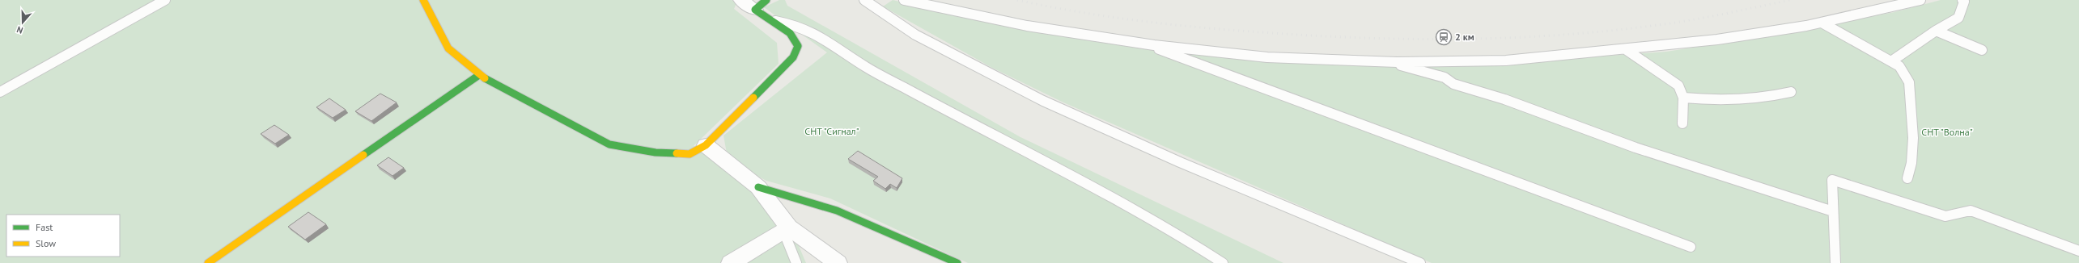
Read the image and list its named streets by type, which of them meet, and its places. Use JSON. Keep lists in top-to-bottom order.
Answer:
{
  "parks": ["СНТ \"Сигнал\"", "СНТ \"Волна\""],
  "places": {
    "station": ["2 км"]
  },
  "legend": ["Fast", "Slow"],
  "north": "bottom"
}
